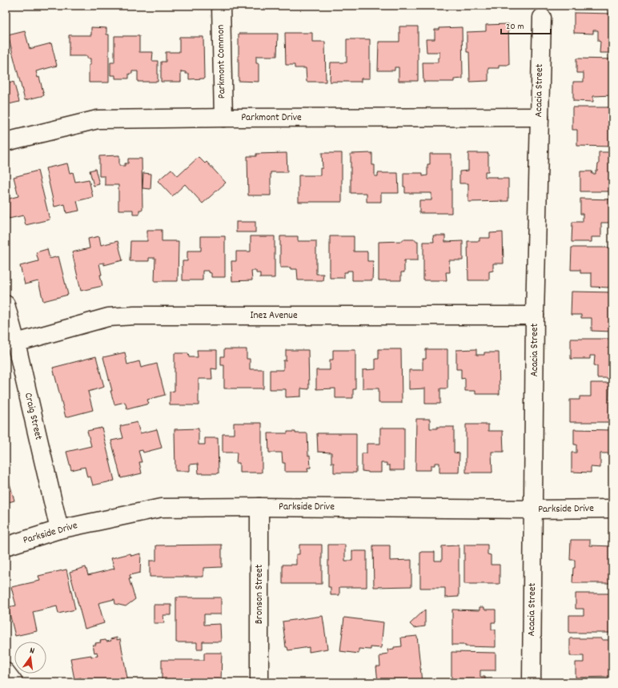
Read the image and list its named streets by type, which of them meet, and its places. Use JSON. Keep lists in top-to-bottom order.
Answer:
{
  "streets": {
    "street": [
      "Parkmont Common",
      "Acacia Street",
      "Parkmont Drive",
      "Inez Avenue",
      "Craig Street",
      "Parkside Drive",
      "Bronson Street"
    ]
  },
  "crossings": [
    ["Parkmont Common", "Parkmont Drive"],
    ["Acacia Street", "Parkmont Drive"],
    ["Acacia Street", "Inez Avenue"],
    ["Acacia Street", "Parkside Drive"],
    ["Inez Avenue", "Craig Street"],
    ["Craig Street", "Parkside Drive"],
    ["Parkside Drive", "Bronson Street"]
  ],
  "scale_bar": "20 m",
  "north": "top"
}
